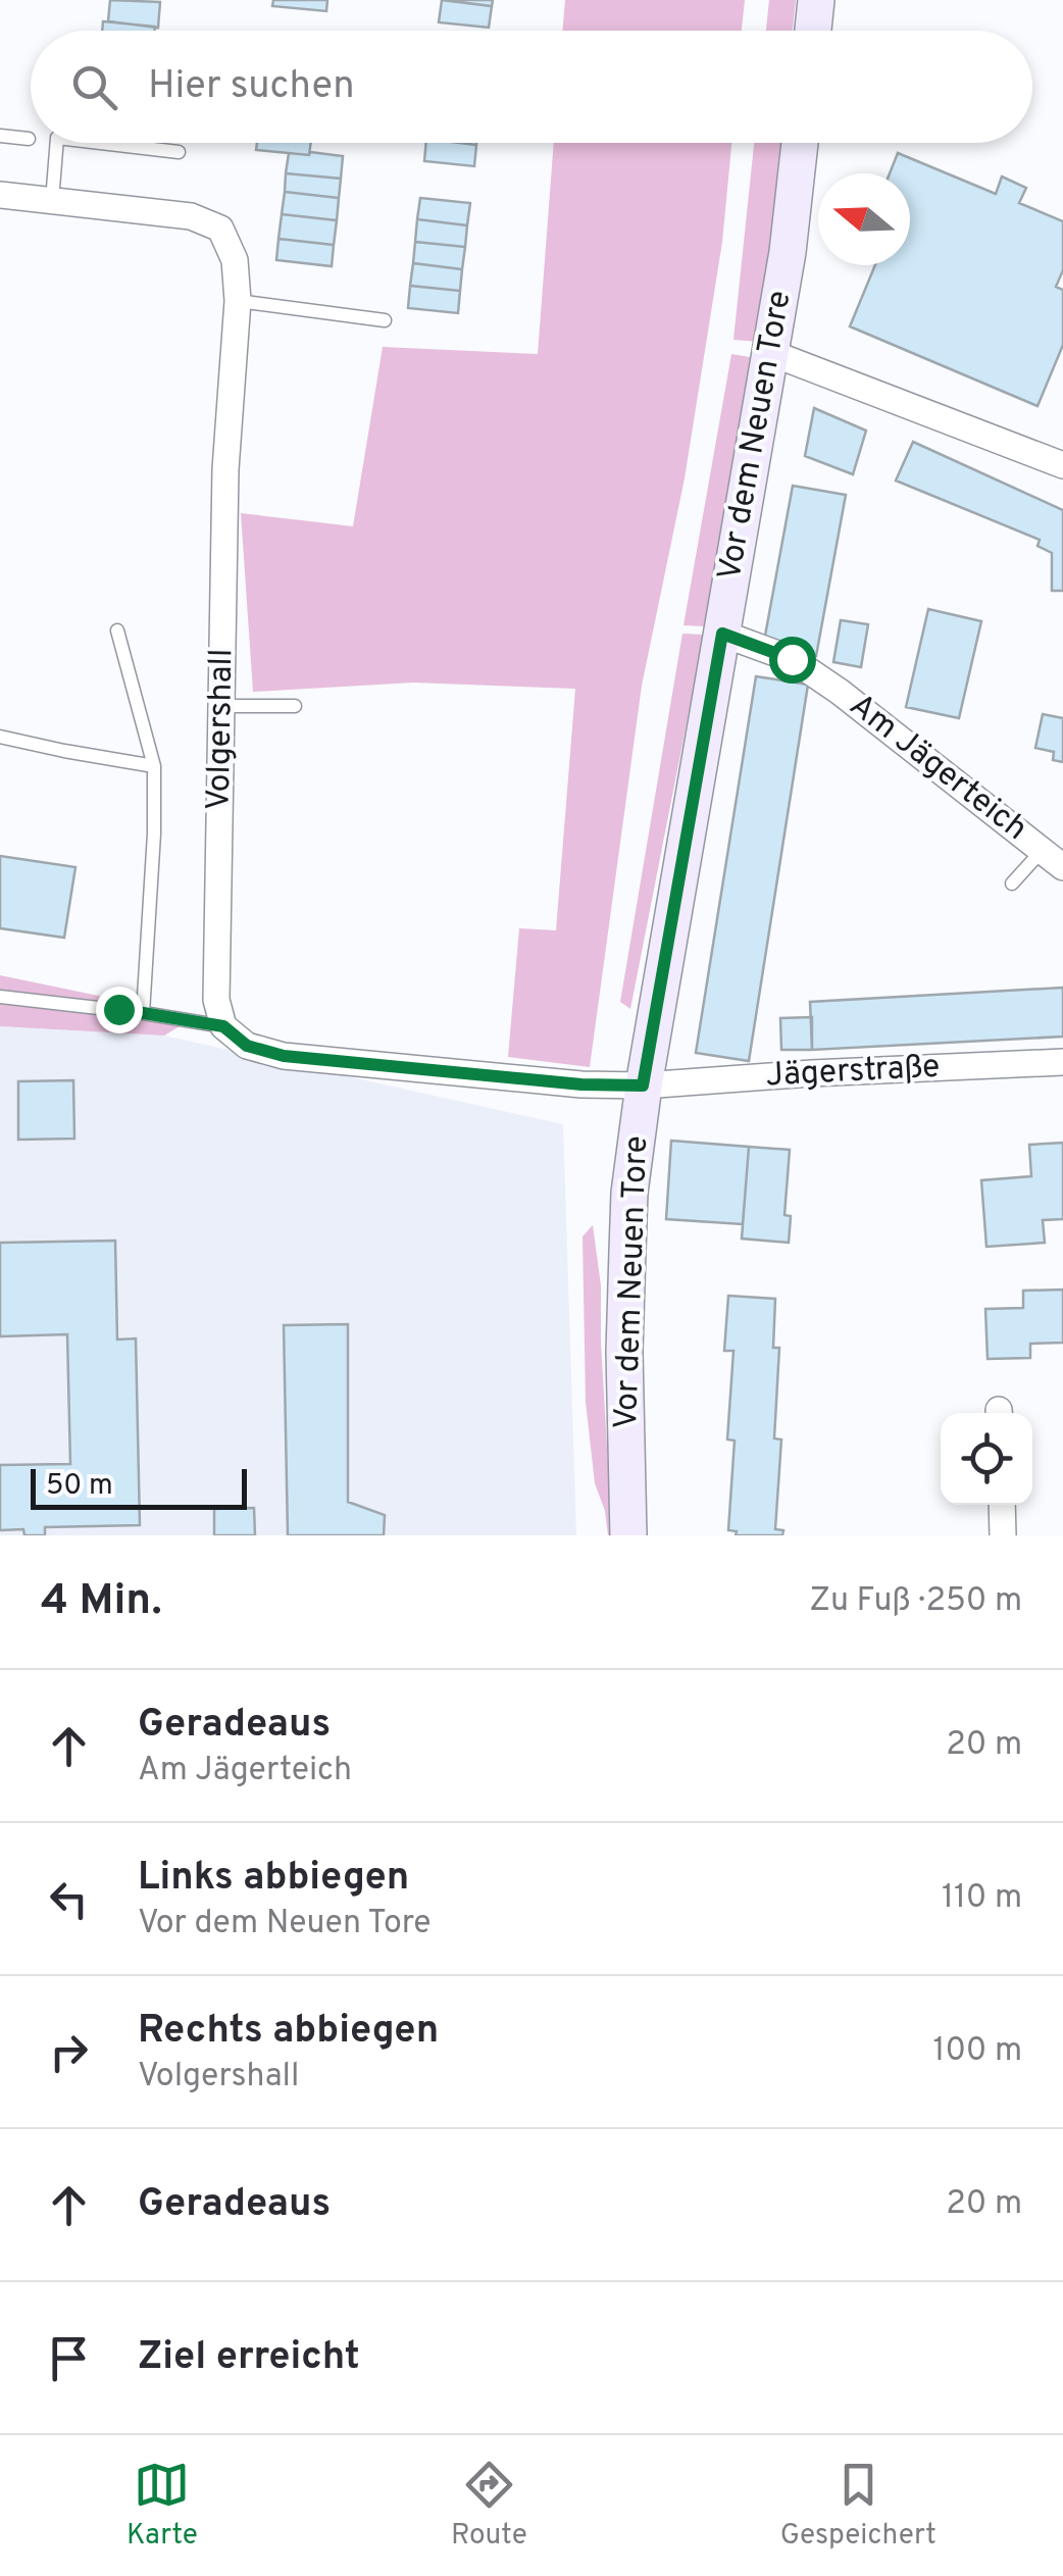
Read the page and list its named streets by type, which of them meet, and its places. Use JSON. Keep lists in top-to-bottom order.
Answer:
{
  "streets": {
    "main road": ["Vor dem Neuen Tore"],
    "street": ["Volgershall", "Am Jägerteich", "Jägerstraße"]
  },
  "crossings": [
    ["Vor dem Neuen Tore", "Am Jägerteich"],
    ["Vor dem Neuen Tore", "Jägerstraße"]
  ],
  "scale_bar": "50 m",
  "north": "left",
  "page": {
    "search": "Hier suchen",
    "scale": "50 m",
    "heading": ["4 Min.", "Zu Fuß · 250 m"],
    "list": [
      ["Geradeaus", "Am Jägerteich", "20 m"],
      ["Links abbiegen", "Vor dem Neuen Tore", "110 m"],
      ["Rechts abbiegen", "Volgershall", "100 m"],
      ["Geradeaus", "20 m"],
      "Ziel erreicht"
    ],
    "nav": ["Karte", "Route", "Gespeichert"]
  }
}
